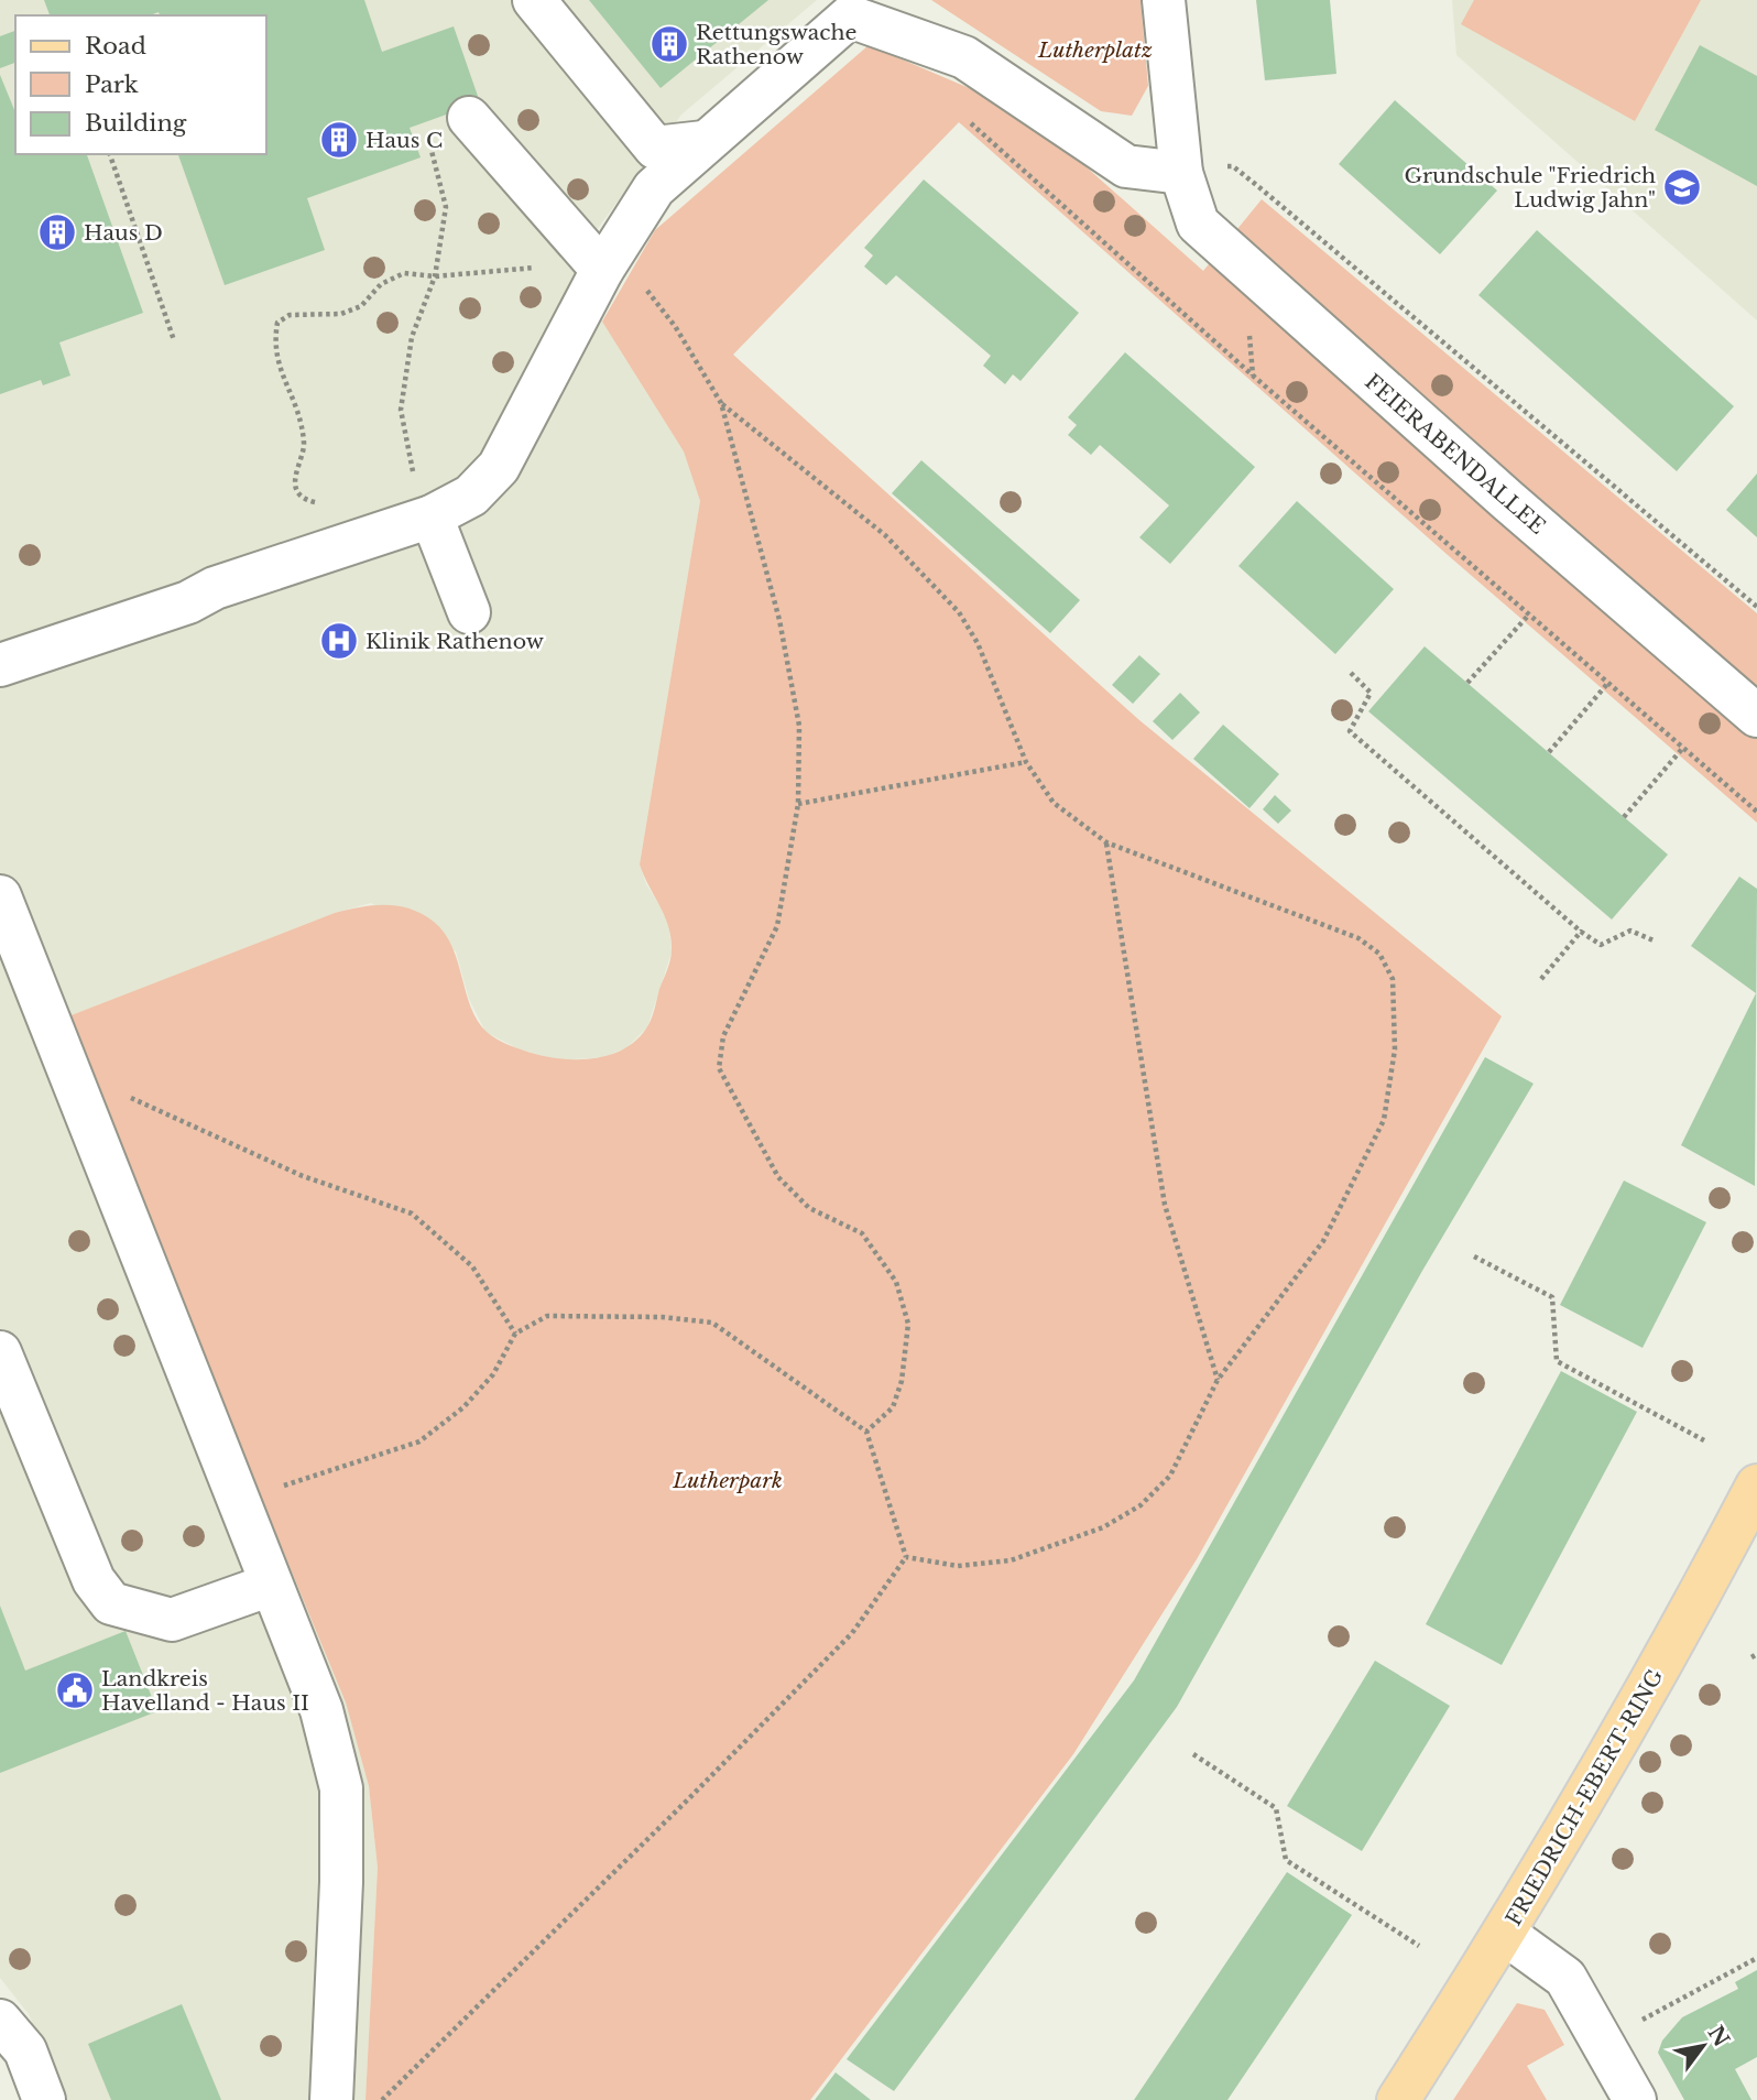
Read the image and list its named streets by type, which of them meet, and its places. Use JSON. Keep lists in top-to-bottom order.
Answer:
{
  "streets": {
    "main road": ["FRIEDRICH-EBERT-RING"],
    "street": ["FEIERABENDALLEE"]
  },
  "parks": ["Lutherplatz", "Lutherpark"],
  "places": {
    "building": ["Rettungswache Rathenow", "Haus C", "Haus D"],
    "school or university": ["Grundschule \"Friedrich Ludwig Jahn\""],
    "hospital": ["Klinik Rathenow"],
    "public building": ["Landkreis Havelland - Haus II"]
  },
  "legend": ["Road", "Park", "Building"],
  "north": "top right"
}
